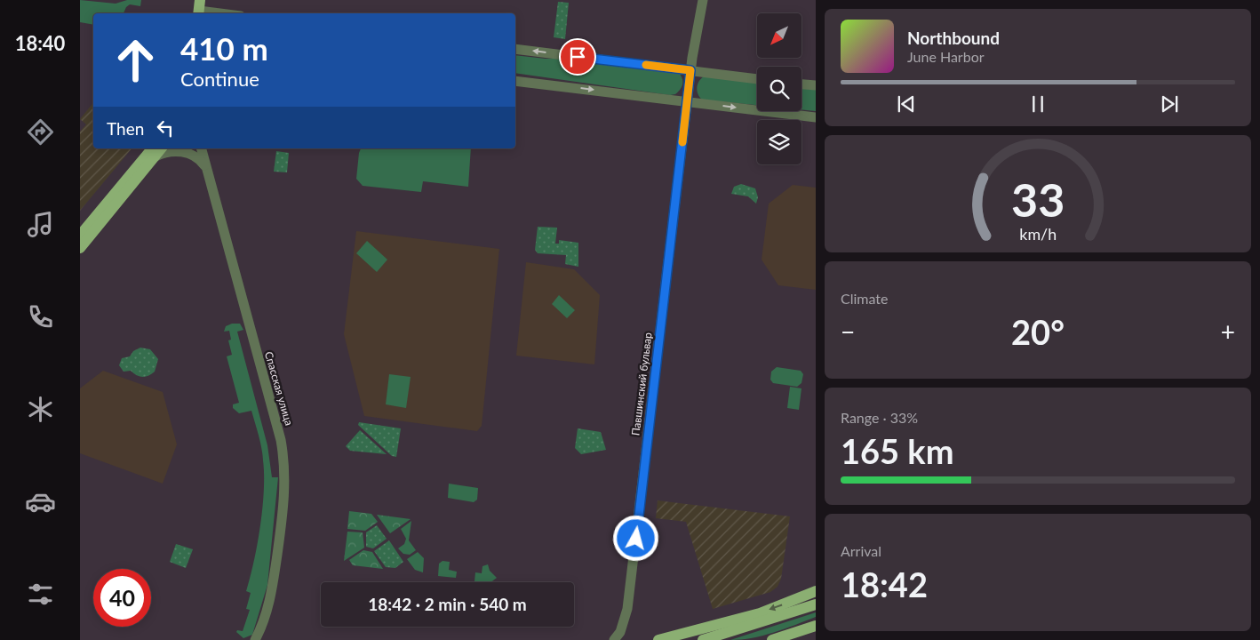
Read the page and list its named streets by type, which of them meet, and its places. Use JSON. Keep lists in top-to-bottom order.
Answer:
{
  "streets": {
    "street": ["Павшинский бульвар", "Спасская улица"]
  },
  "north": "bottom left",
  "page": {
    "tabs": "18:40",
    "turn": ["410 m", "Continue"],
    "song": ["Northbound", "June Harbor"],
    "then": "Then",
    "tile": [
      "Climate",
      ["Range · 33%", "165 km"],
      ["Arrival", "18:42"]
    ],
    "heat": ["−", "20°", "+"],
    "limit": "40",
    "trip": "18:42 · 2 min · 540 m",
    "gauge": ["33", "km/h"]
  }
}
